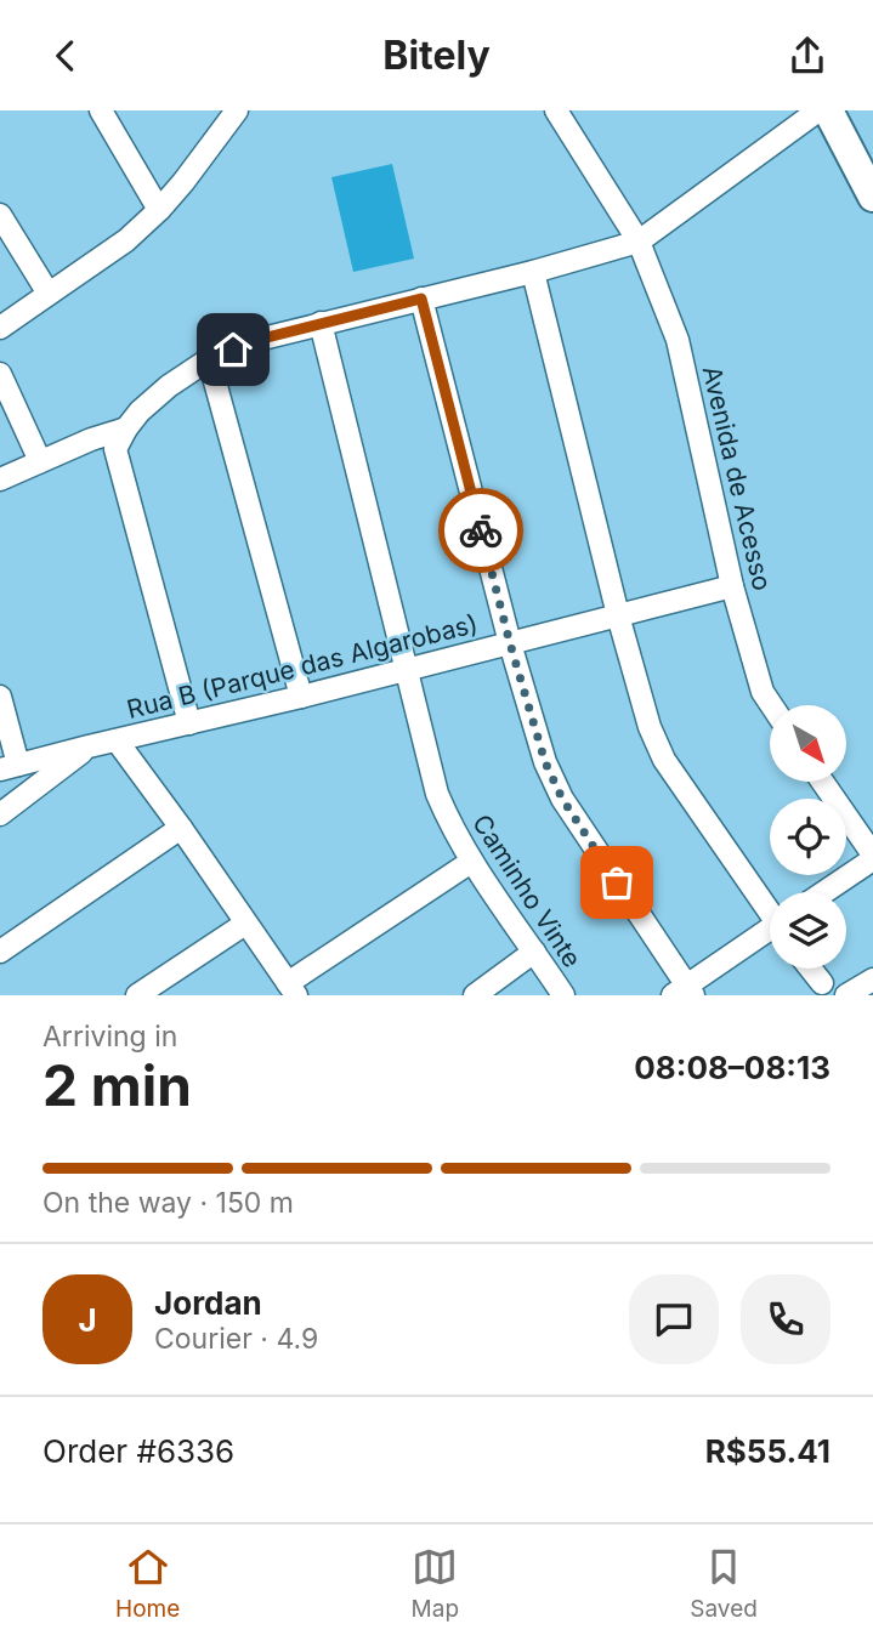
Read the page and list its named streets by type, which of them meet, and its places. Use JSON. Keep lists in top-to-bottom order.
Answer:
{
  "streets": {
    "street": ["Avenida de Acesso", "Rua B (Parque das Algarobas)", "Caminho Vinte"]
  },
  "crossings": [
    ["Avenida de Acesso", "Rua B (Parque das Algarobas)"],
    ["Rua B (Parque das Algarobas)", "Caminho Vinte"]
  ],
  "north": "bottom right",
  "page": {
    "header": "Bitely",
    "heading": ["2 min", "Arriving in", "08:08–08:13"],
    "panel": [
      "Jordan",
      "Courier · 4.9",
      "Order #6336",
      "R$55.41"
    ],
    "bar": "On the way · 150 m",
    "round": "J",
    "tabs": ["Home", "Map", "Saved"]
  }
}
